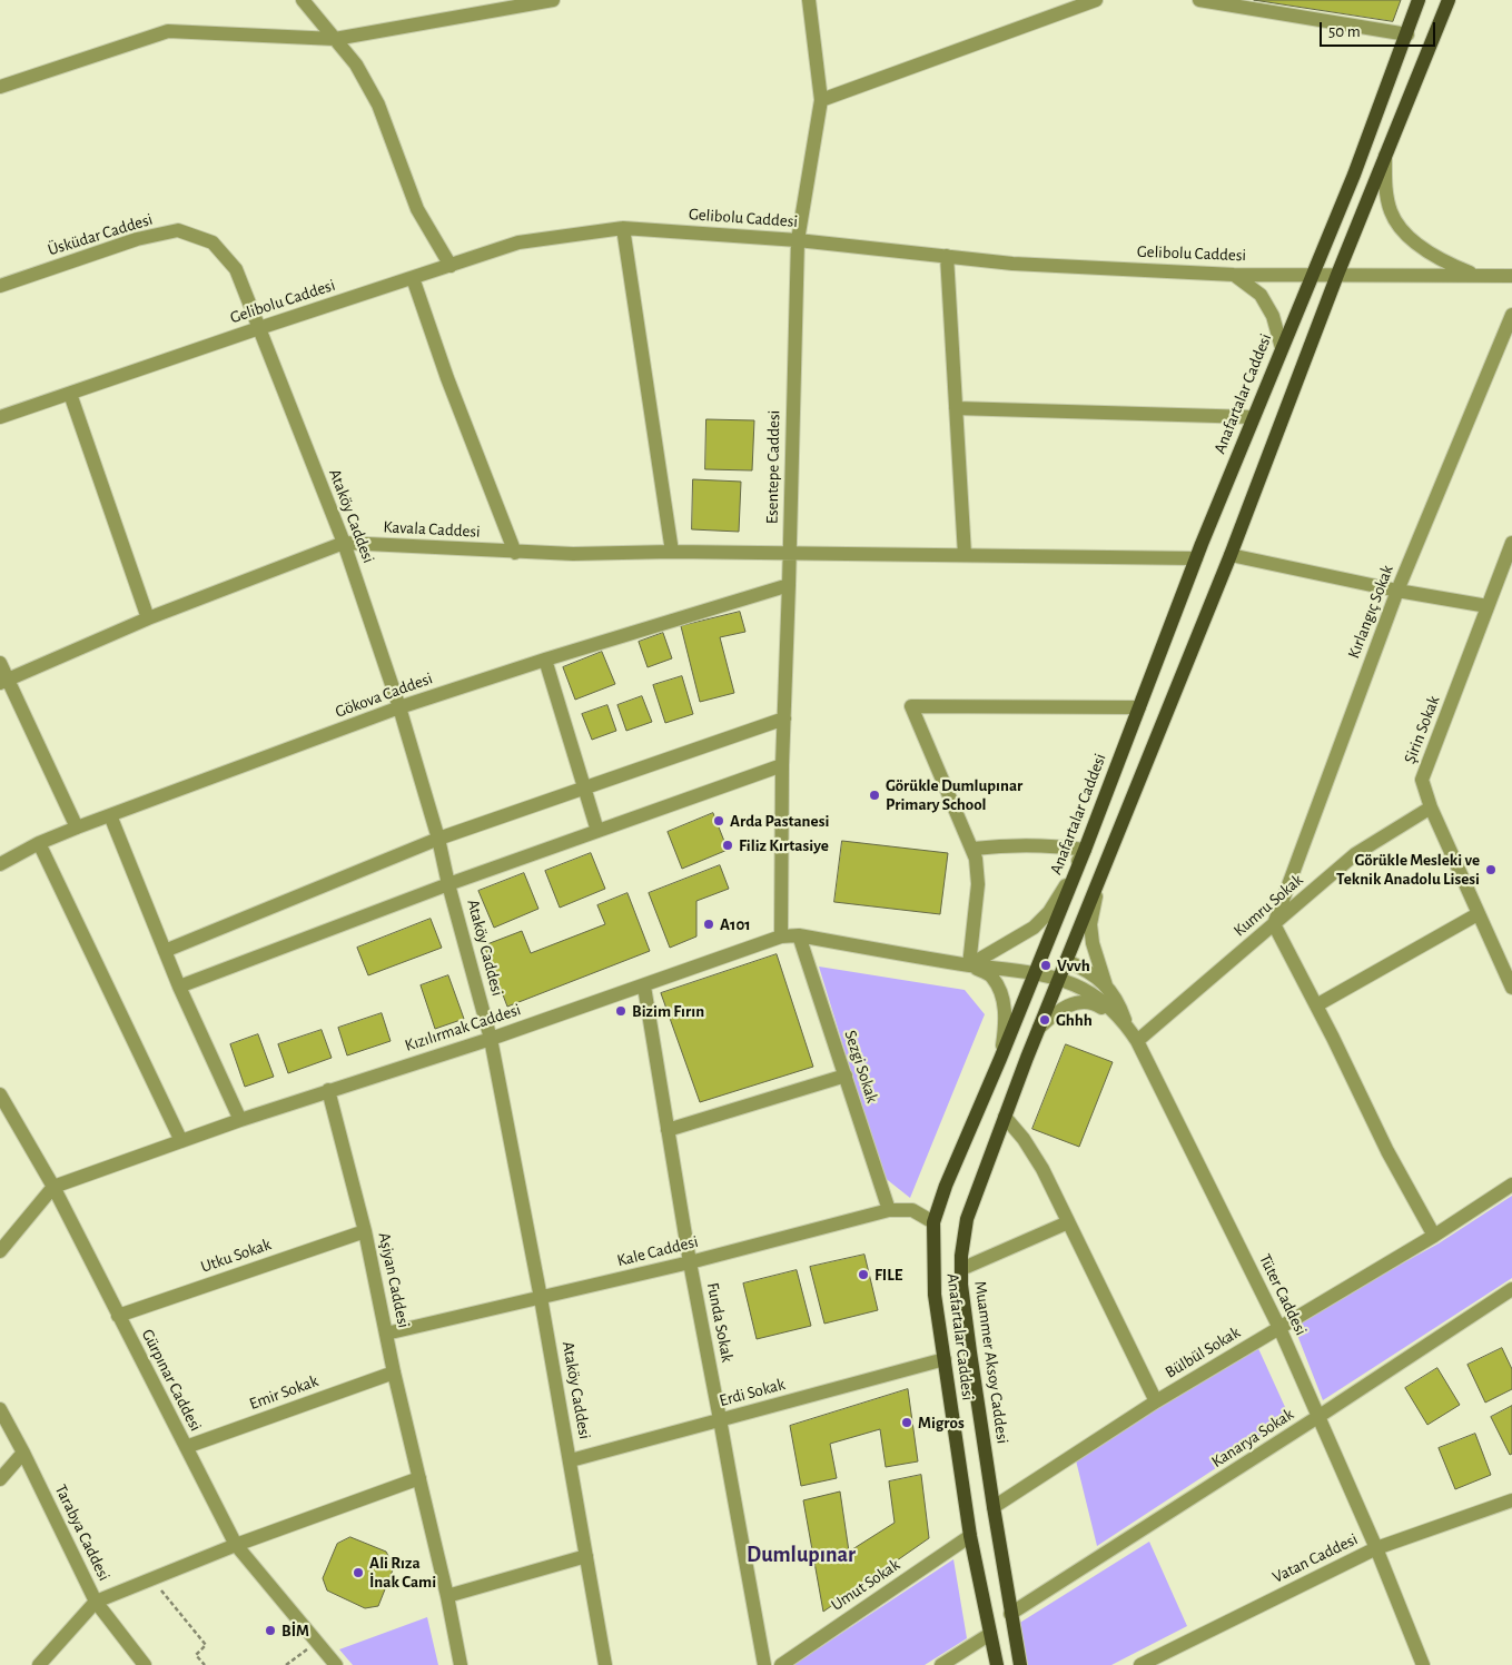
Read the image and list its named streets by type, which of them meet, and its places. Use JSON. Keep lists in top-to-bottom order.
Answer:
{
  "streets": {
    "main road": ["Anafartalar Caddesi", "Muammer Aksoy Caddesi"],
    "street": [
      "Gelibolu Caddesi",
      "Üsküdar Caddesi",
      "Esentepe Caddesi",
      "Ataköy Caddesi",
      "Kavala Caddesi",
      "Kırlangıç Sokak",
      "Gökova Caddesi",
      "Şirin Sokak",
      "Kumru Sokak",
      "Kızılırmak Caddesi",
      "Sezgi Sokak",
      "Kale Caddesi",
      "Utku Sokak",
      "Aşiyan Caddesi",
      "Tüter Caddesi",
      "Funda Sokak",
      "Bülbül Sokak",
      "Gürpınar Caddesi",
      "Emir Sokak",
      "Erdi Sokak",
      "Kanarya Sokak",
      "Tarabya Caddesi",
      "Vatan Caddesi",
      "Umut Sokak"
    ]
  },
  "crossings": [
    ["Gelibolu Caddesi", "Üsküdar Caddesi"],
    ["Gelibolu Caddesi", "Anafartalar Caddesi"],
    ["Gelibolu Caddesi", "Esentepe Caddesi"],
    ["Gelibolu Caddesi", "Ataköy Caddesi"],
    ["Üsküdar Caddesi", "Ataköy Caddesi"],
    ["Anafartalar Caddesi", "Kavala Caddesi"],
    ["Anafartalar Caddesi", "Kızılırmak Caddesi"],
    ["Anafartalar Caddesi", "Kale Caddesi"],
    ["Anafartalar Caddesi", "Tüter Caddesi"],
    ["Anafartalar Caddesi", "Erdi Sokak"],
    ["Anafartalar Caddesi", "Umut Sokak"],
    ["Esentepe Caddesi", "Kavala Caddesi"],
    ["Esentepe Caddesi", "Gökova Caddesi"],
    ["Esentepe Caddesi", "Kızılırmak Caddesi"],
    ["Ataköy Caddesi", "Kavala Caddesi"],
    ["Ataköy Caddesi", "Gökova Caddesi"],
    ["Ataköy Caddesi", "Kızılırmak Caddesi"],
    ["Ataköy Caddesi", "Kale Caddesi"],
    ["Ataköy Caddesi", "Erdi Sokak"],
    ["Kırlangıç Sokak", "Kumru Sokak"],
    ["Şirin Sokak", "Kumru Sokak"],
    ["Kumru Sokak", "Tüter Caddesi"],
    ["Kızılırmak Caddesi", "Sezgi Sokak"],
    ["Kızılırmak Caddesi", "Aşiyan Caddesi"],
    ["Kızılırmak Caddesi", "Tüter Caddesi"],
    ["Kızılırmak Caddesi", "Funda Sokak"],
    ["Kızılırmak Caddesi", "Gürpınar Caddesi"],
    ["Sezgi Sokak", "Kale Caddesi"],
    ["Kale Caddesi", "Aşiyan Caddesi"],
    ["Kale Caddesi", "Funda Sokak"],
    ["Utku Sokak", "Aşiyan Caddesi"],
    ["Utku Sokak", "Gürpınar Caddesi"],
    ["Aşiyan Caddesi", "Emir Sokak"],
    ["Tüter Caddesi", "Bülbül Sokak"],
    ["Tüter Caddesi", "Muammer Aksoy Caddesi"],
    ["Tüter Caddesi", "Kanarya Sokak"],
    ["Tüter Caddesi", "Vatan Caddesi"],
    ["Funda Sokak", "Erdi Sokak"],
    ["Bülbül Sokak", "Muammer Aksoy Caddesi"],
    ["Muammer Aksoy Caddesi", "Kanarya Sokak"],
    ["Gürpınar Caddesi", "Emir Sokak"]
  ],
  "districts": ["Dumlupınar"],
  "places": [
    "Görükle Dumlupınar Primary School",
    "Arda Pastanesi",
    "Filiz Kırtasiye",
    "Görükle Mesleki ve Teknik Anadolu Lisesi",
    "A101",
    "Vvvh",
    "Bizim Fırın",
    "Ghhh",
    "FILE",
    "Migros",
    "Ali Rıza İnak Cami",
    "BİM"
  ],
  "scale_bar": "50 m"
}
